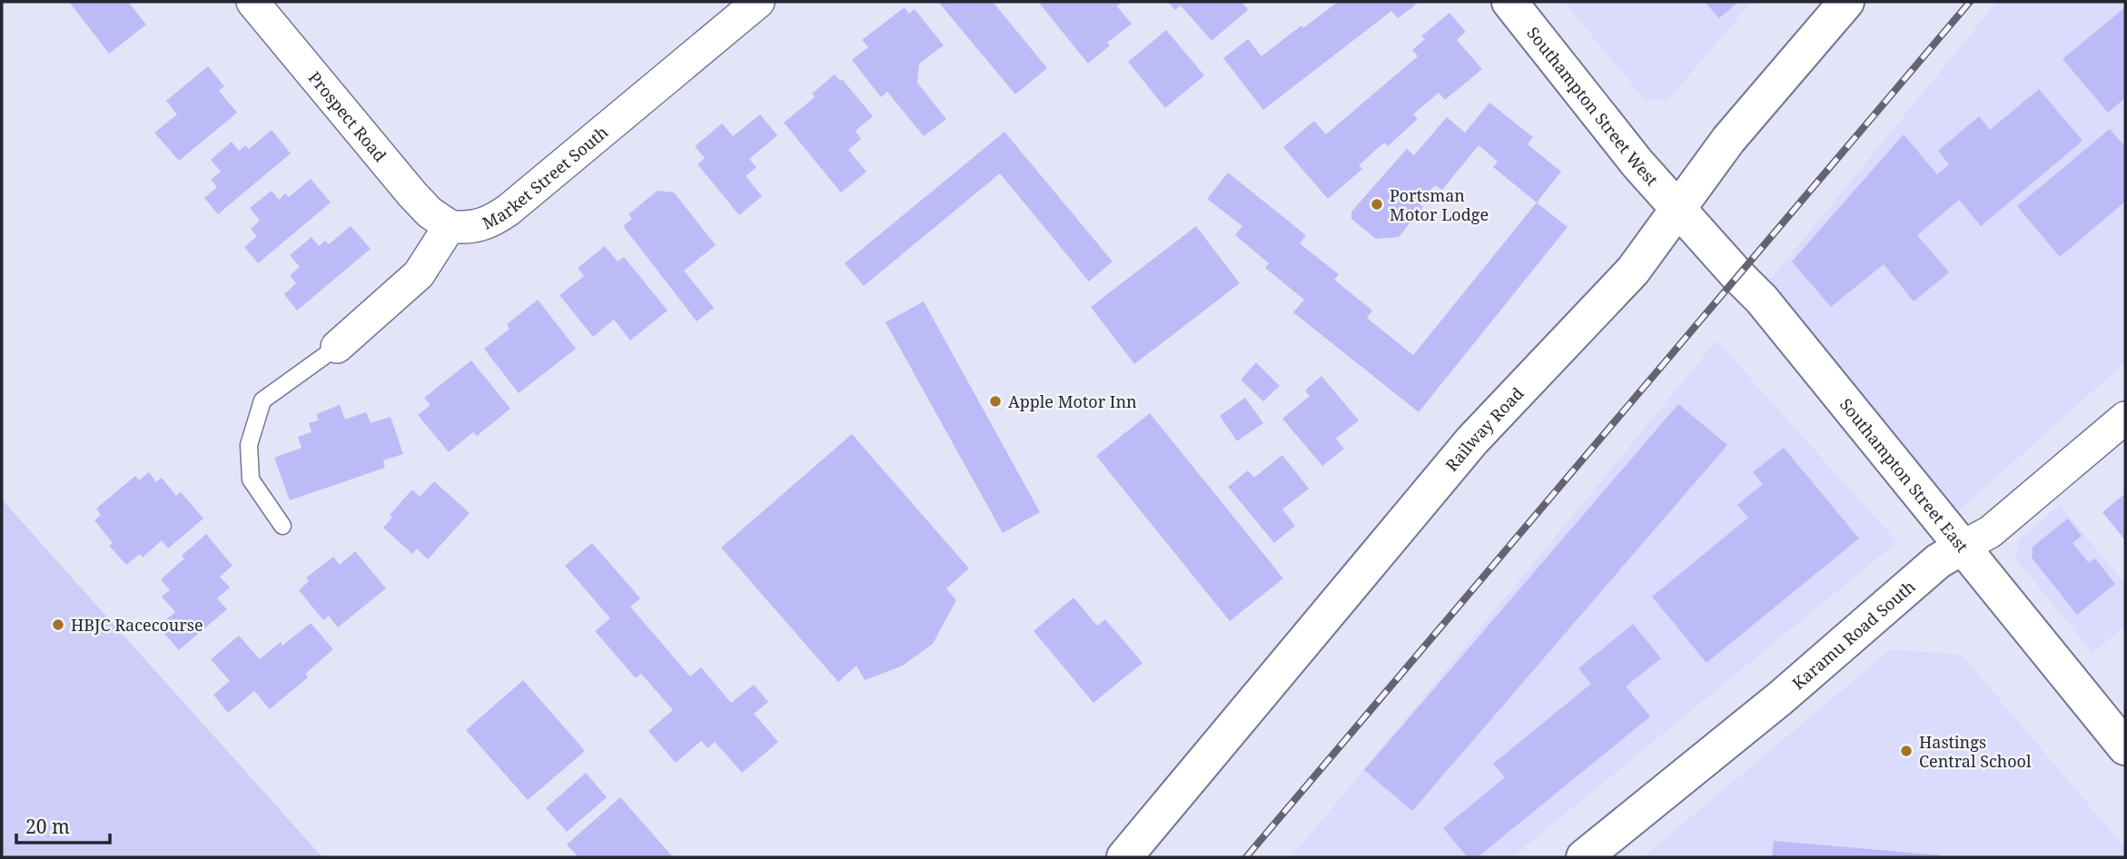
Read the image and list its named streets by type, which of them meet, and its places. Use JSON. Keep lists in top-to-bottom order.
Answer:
{
  "streets": {
    "main road": [
      "Southampton Street West",
      "Railway Road",
      "Southampton Street East",
      "Karamu Road South"
    ],
    "street": ["Prospect Road", "Market Street South"]
  },
  "crossings": [
    ["Southampton Street West", "Railway Road"],
    ["Southampton Street West", "Southampton Street East"],
    ["Prospect Road", "Market Street South"],
    ["Railway Road", "Southampton Street East"],
    ["Southampton Street East", "Karamu Road South"]
  ],
  "places": [
    "Portsman Motor Lodge",
    "Apple Motor Inn",
    "HBJC Racecourse",
    "Hastings Central School"
  ],
  "scale_bar": "20 m"
}
